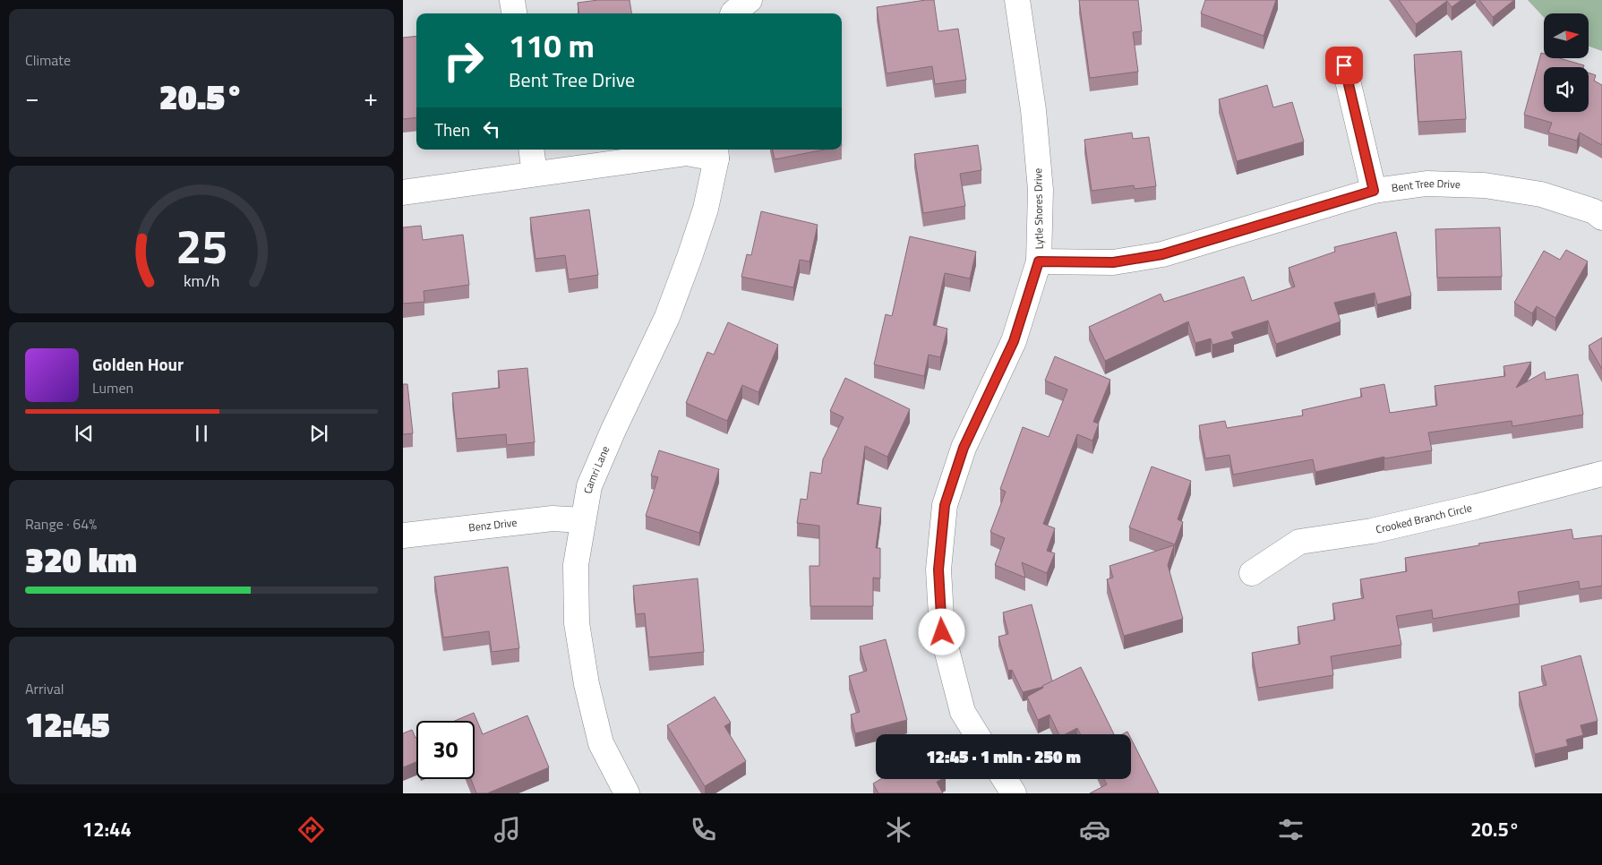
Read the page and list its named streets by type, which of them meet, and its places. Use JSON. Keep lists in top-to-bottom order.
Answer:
{
  "streets": {
    "street": [
      "Bent Tree Drive",
      "Lytle Shores Drive",
      "Camri Lane",
      "Crooked Branch Circle",
      "Benz Drive"
    ]
  },
  "crossings": [
    ["Bent Tree Drive", "Lytle Shores Drive"],
    ["Camri Lane", "Benz Drive"]
  ],
  "north": "right",
  "page": {
    "tile": [
      "Climate",
      ["Range · 64%", "320 km"],
      ["Arrival", "12:45"]
    ],
    "turn": ["110 m", "Bent Tree Drive"],
    "heat": ["−", "20.5°", "+"],
    "then": "Then",
    "song": ["Golden Hour", "Lumen"],
    "limit": "30",
    "trip": "12:45 · 1 min · 250 m",
    "tabs": ["12:44", "20.5°"],
    "gauge": ["25", "km/h"]
  }
}
